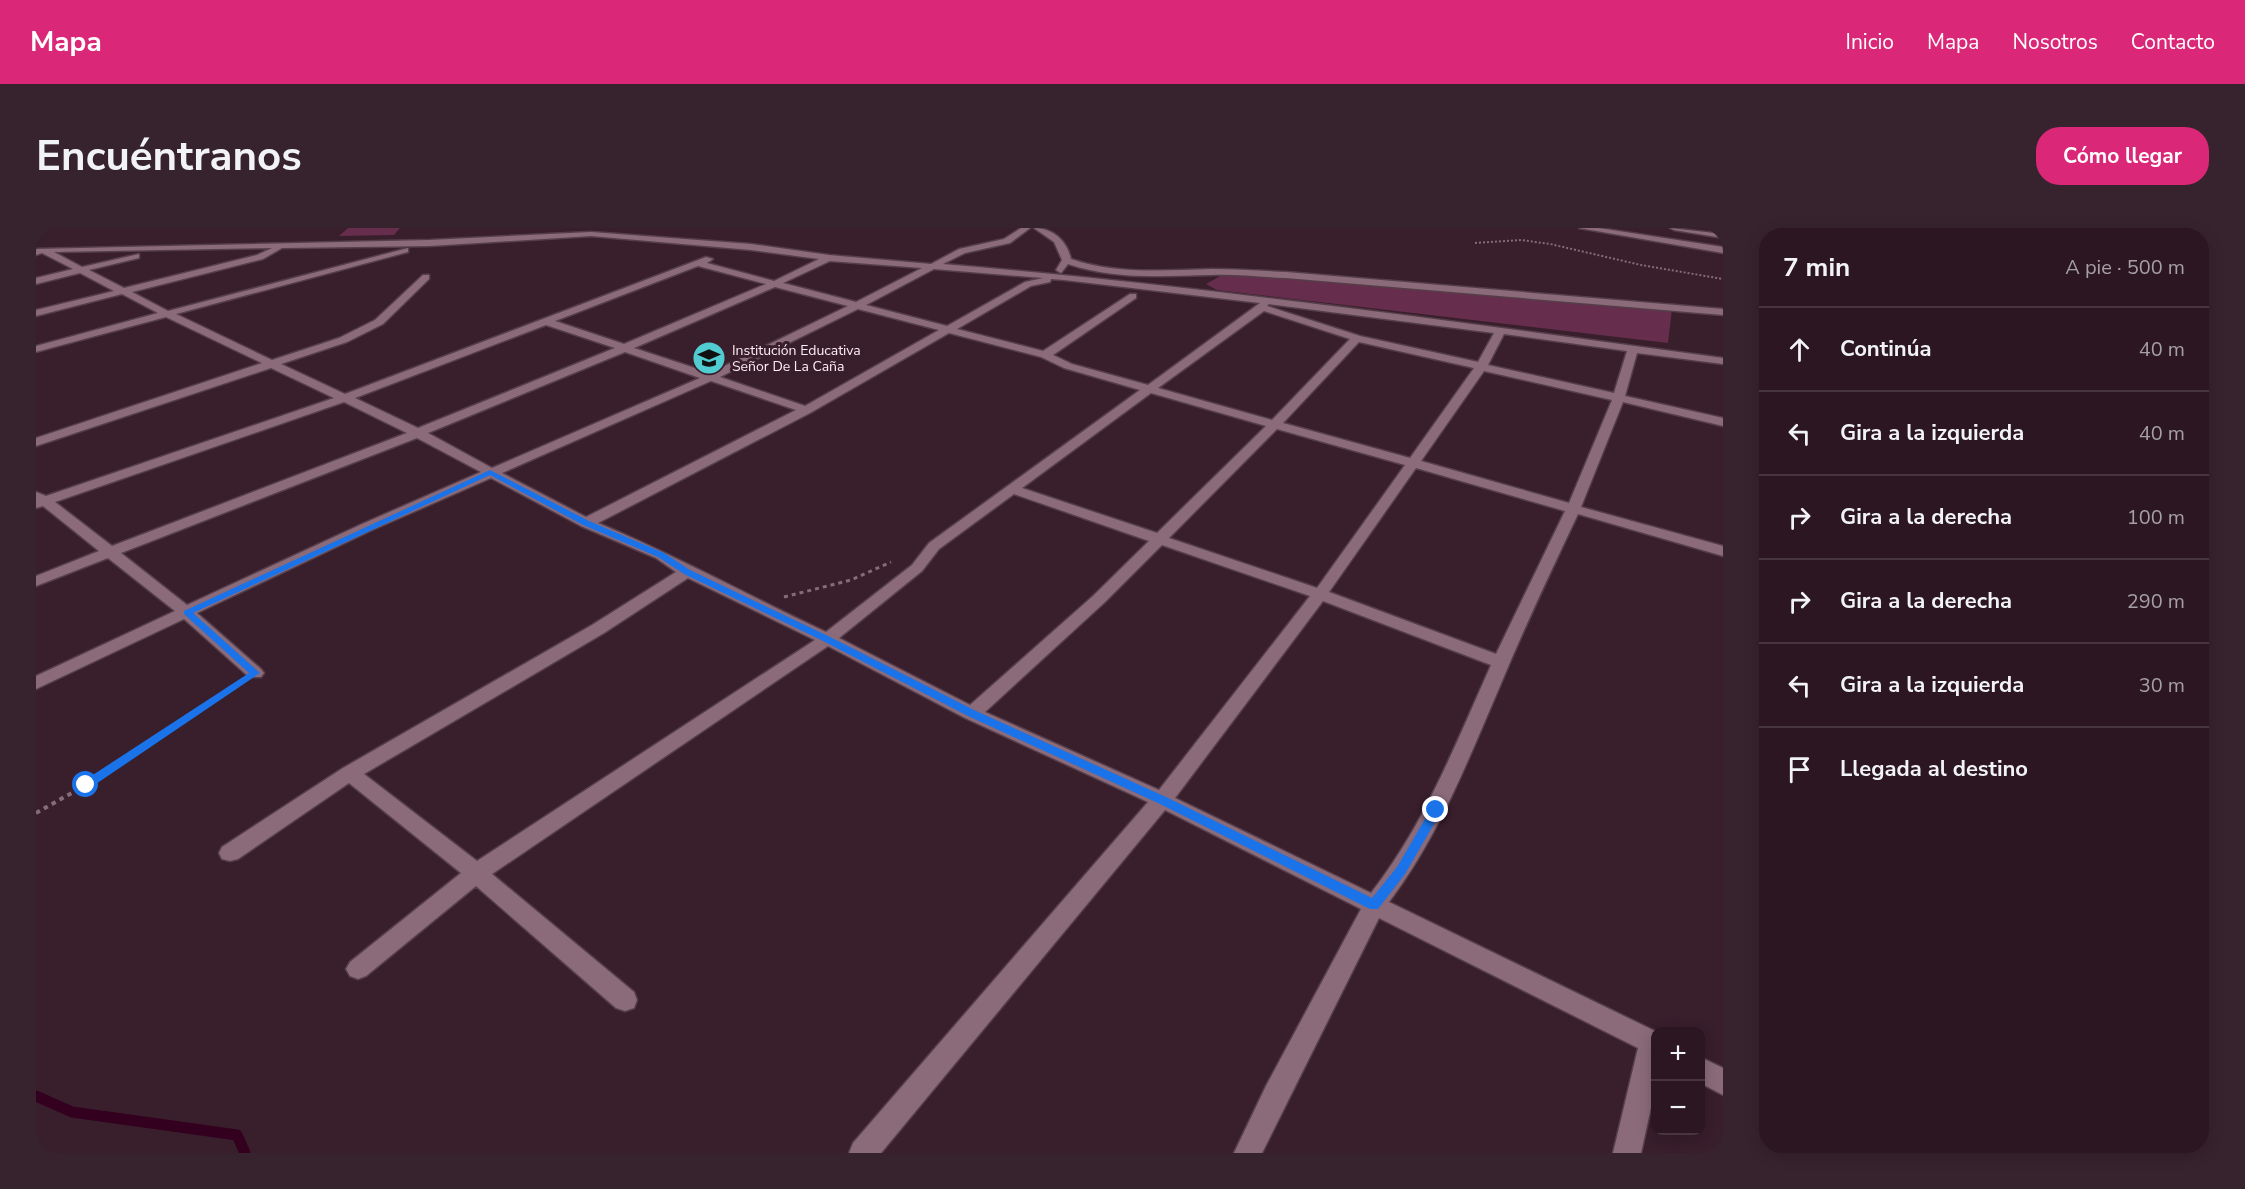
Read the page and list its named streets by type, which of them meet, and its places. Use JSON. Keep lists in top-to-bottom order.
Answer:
{
  "places": {
    "school or university": ["Institución Educativa Señor De La Caña"]
  },
  "page": {
    "header": "Mapa",
    "nav": [
      "Inicio",
      "Mapa",
      "Nosotros",
      "Contacto"
    ],
    "buttons": "Cómo llegar",
    "title": "Encuéntranos",
    "heading": ["7 min", "A pie · 500 m"],
    "list": [
      ["Continúa", "40 m"],
      ["Gira a la izquierda", "40 m"],
      ["Gira a la derecha", "100 m"],
      ["Gira a la derecha", "290 m"],
      ["Gira a la izquierda", "30 m"],
      "Llegada al destino"
    ],
    "map_buttons": ["+", "−"]
  }
}
